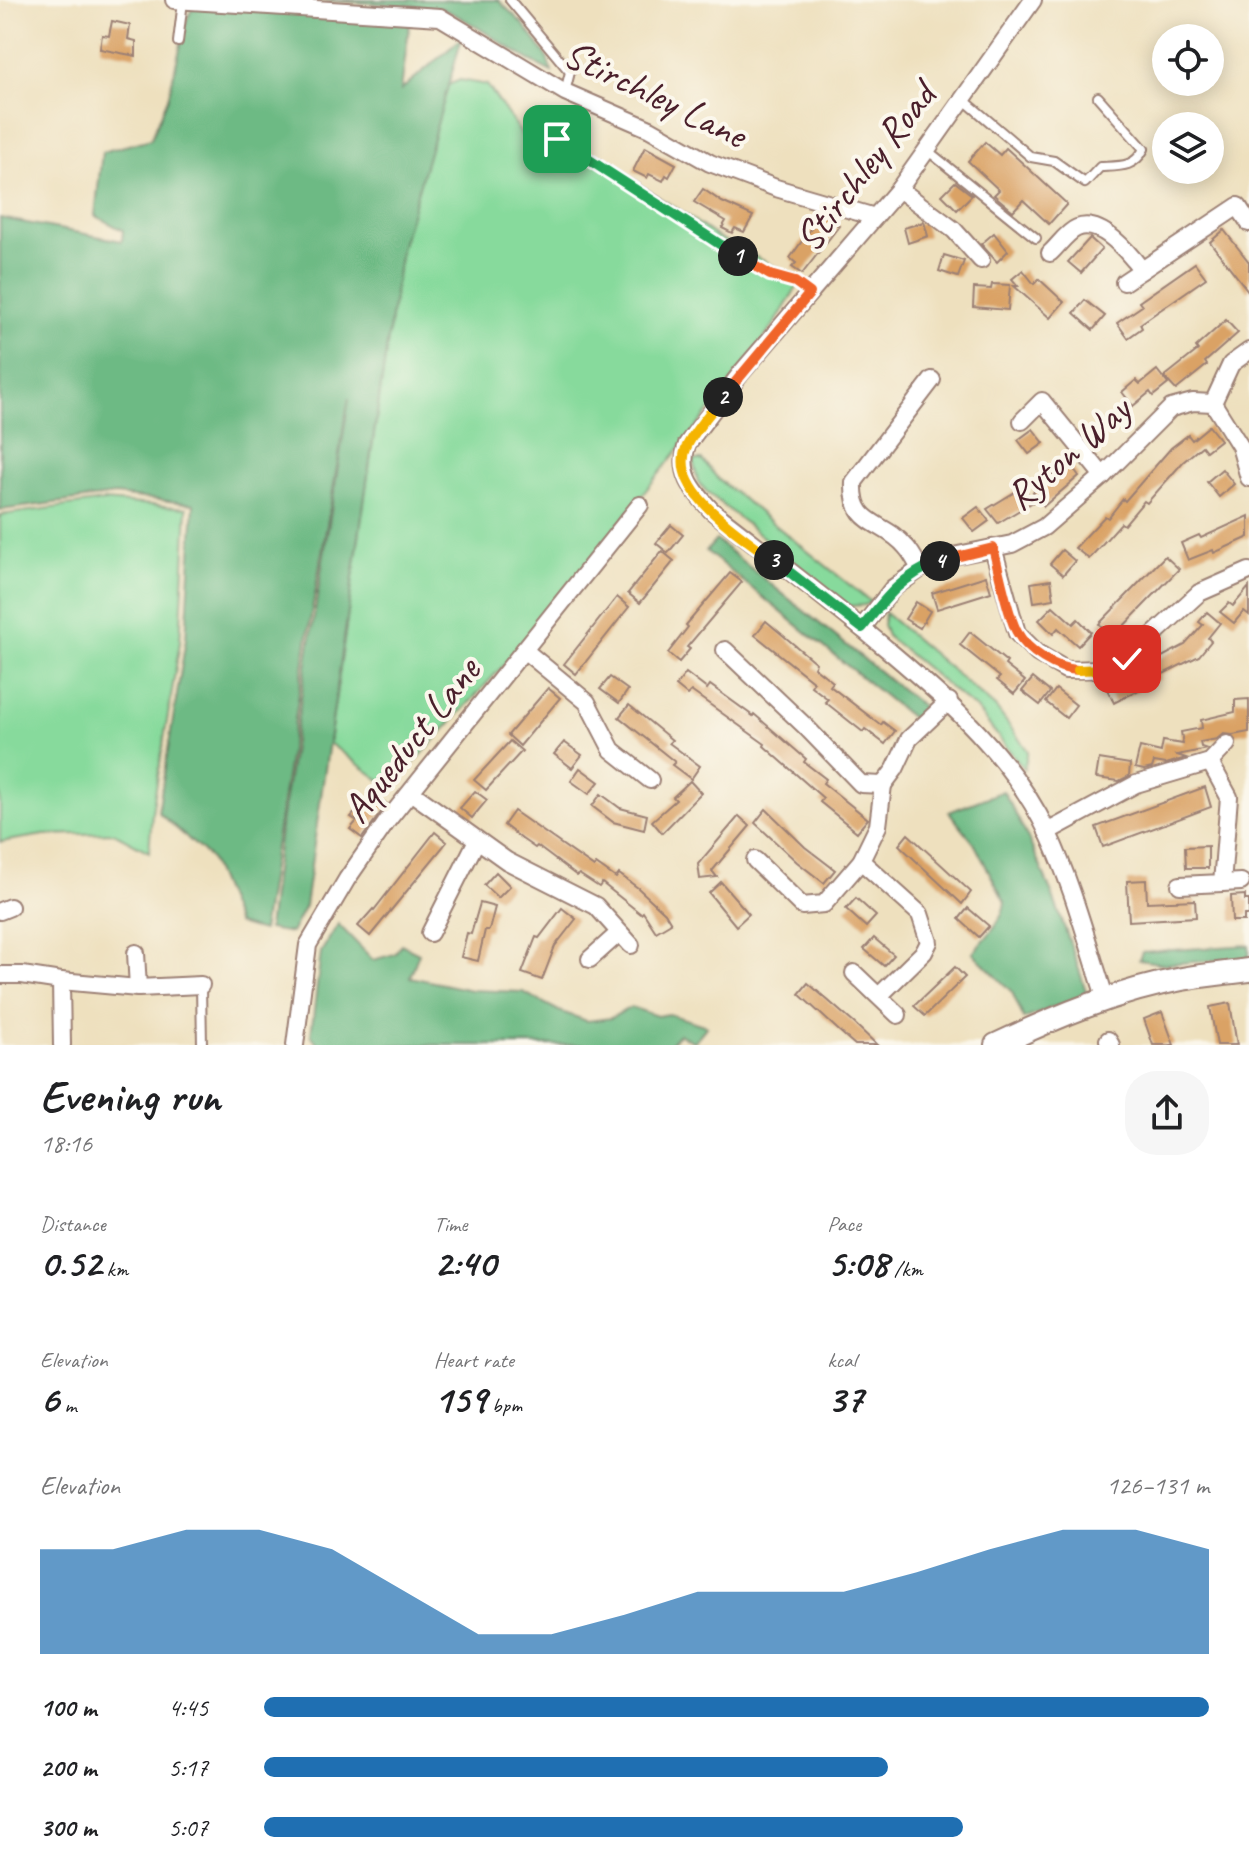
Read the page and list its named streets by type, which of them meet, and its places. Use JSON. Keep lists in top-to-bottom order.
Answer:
{
  "streets": {
    "street": [
      "Stirchley Lane",
      "Stirchley Road",
      "Ryton Way",
      "Aqueduct Lane"
    ]
  },
  "crossings": [
    ["Stirchley Lane", "Stirchley Road"],
    ["Stirchley Road", "Ryton Way"]
  ],
  "page": {
    "pins": [
      "1",
      "2",
      "3",
      "4"
    ],
    "heading": ["Evening run", "18:16"],
    "stats": [
      ["Distance", "0.52 km"],
      ["Time", "2:40"],
      ["Pace", "5:08 /km"],
      ["Elevation", "6 m"],
      ["Heart rate", "159 bpm"],
      ["kcal", "37"]
    ],
    "chart": ["Elevation", "126–131 m"],
    "list": [
      {
        "name": "100 m",
        "note": "4:45"
      },
      {
        "name": "200 m",
        "note": "5:17"
      },
      {
        "name": "300 m",
        "note": "5:07"
      }
    ]
  }
}
